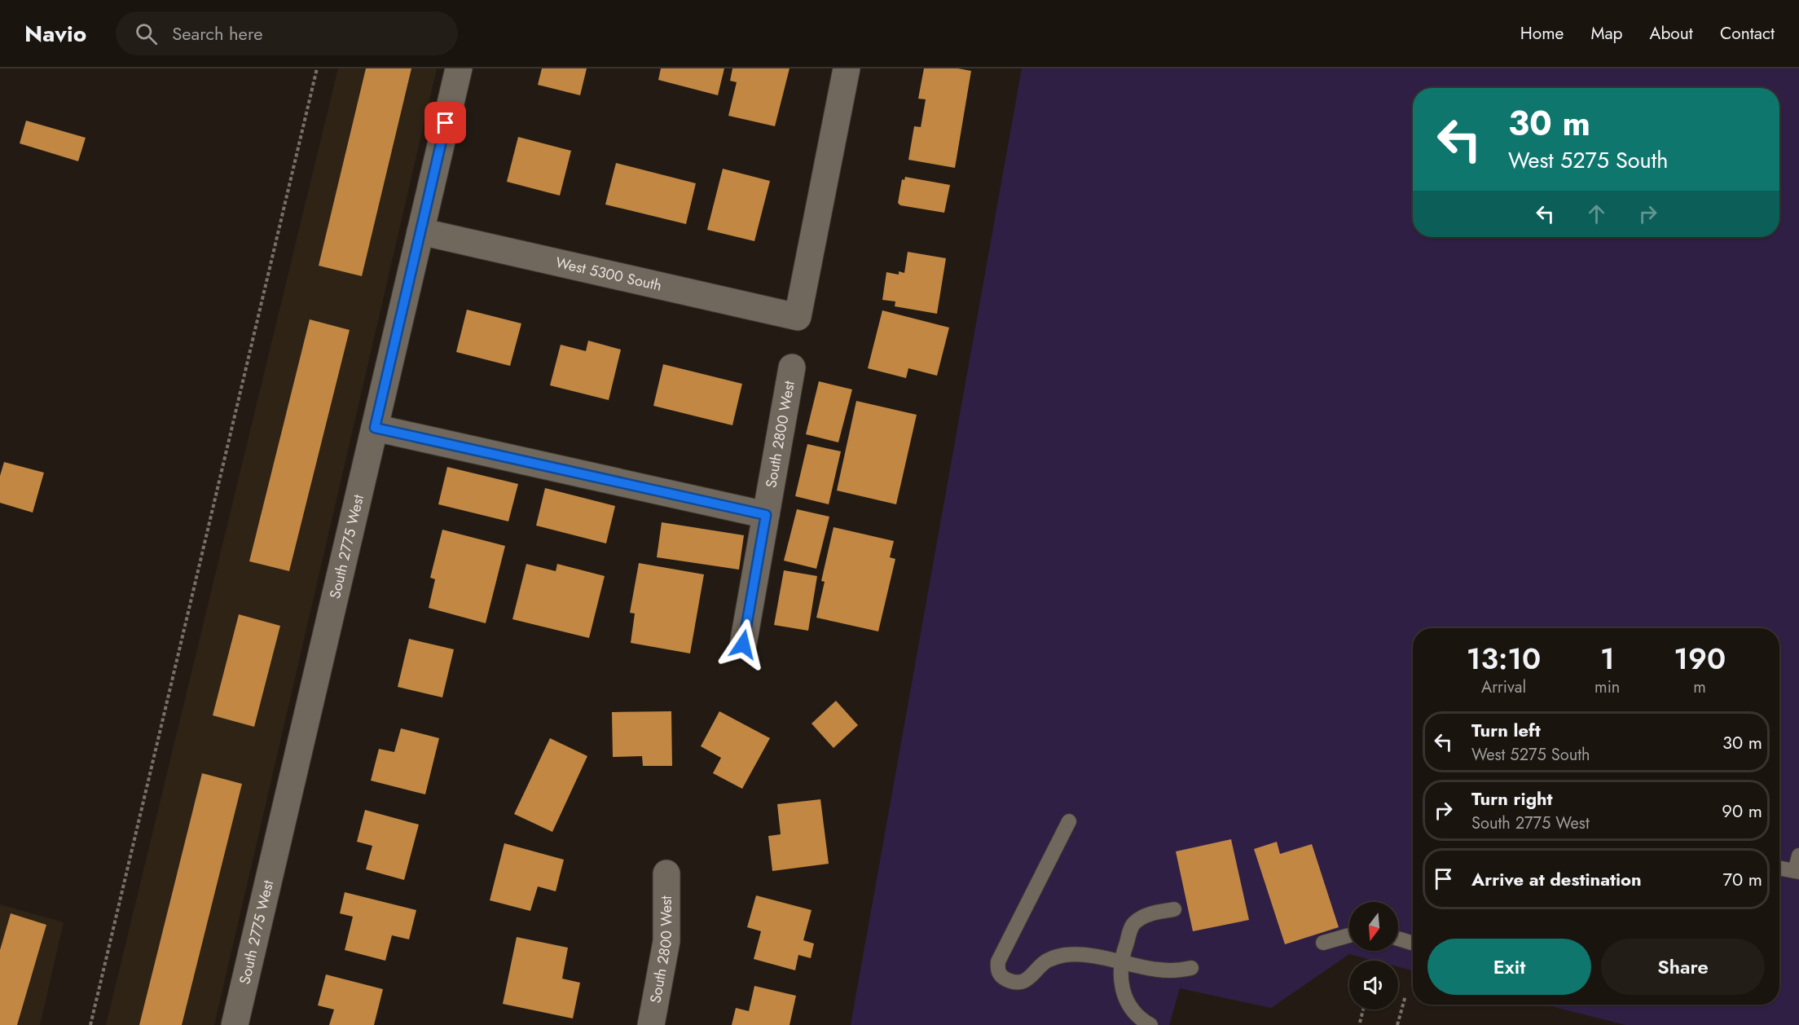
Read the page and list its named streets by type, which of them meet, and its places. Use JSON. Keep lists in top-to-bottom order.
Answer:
{
  "streets": {
    "street": ["West 5300 South", "South 2800 West", "South 2775 West"]
  },
  "crossings": [
    ["West 5300 South", "South 2775 West"]
  ],
  "north": "bottom",
  "page": {
    "header": "Navio",
    "search": "Search here",
    "nav": [
      "Home",
      "Map",
      "About",
      "Contact"
    ],
    "turn": ["30 m", "West 5275 South"],
    "eta": [
      "13:10",
      "Arrival",
      "1",
      "min",
      "190",
      "m"
    ],
    "list": [
      {
        "name": "Turn left",
        "note": "West 5275 South",
        "value": "30 m"
      },
      {
        "name": "Turn right",
        "note": "South 2775 West",
        "value": "90 m"
      },
      {
        "name": "Arrive at destination",
        "value": "70 m"
      }
    ],
    "buttons": ["Exit", "Share"]
  }
}
